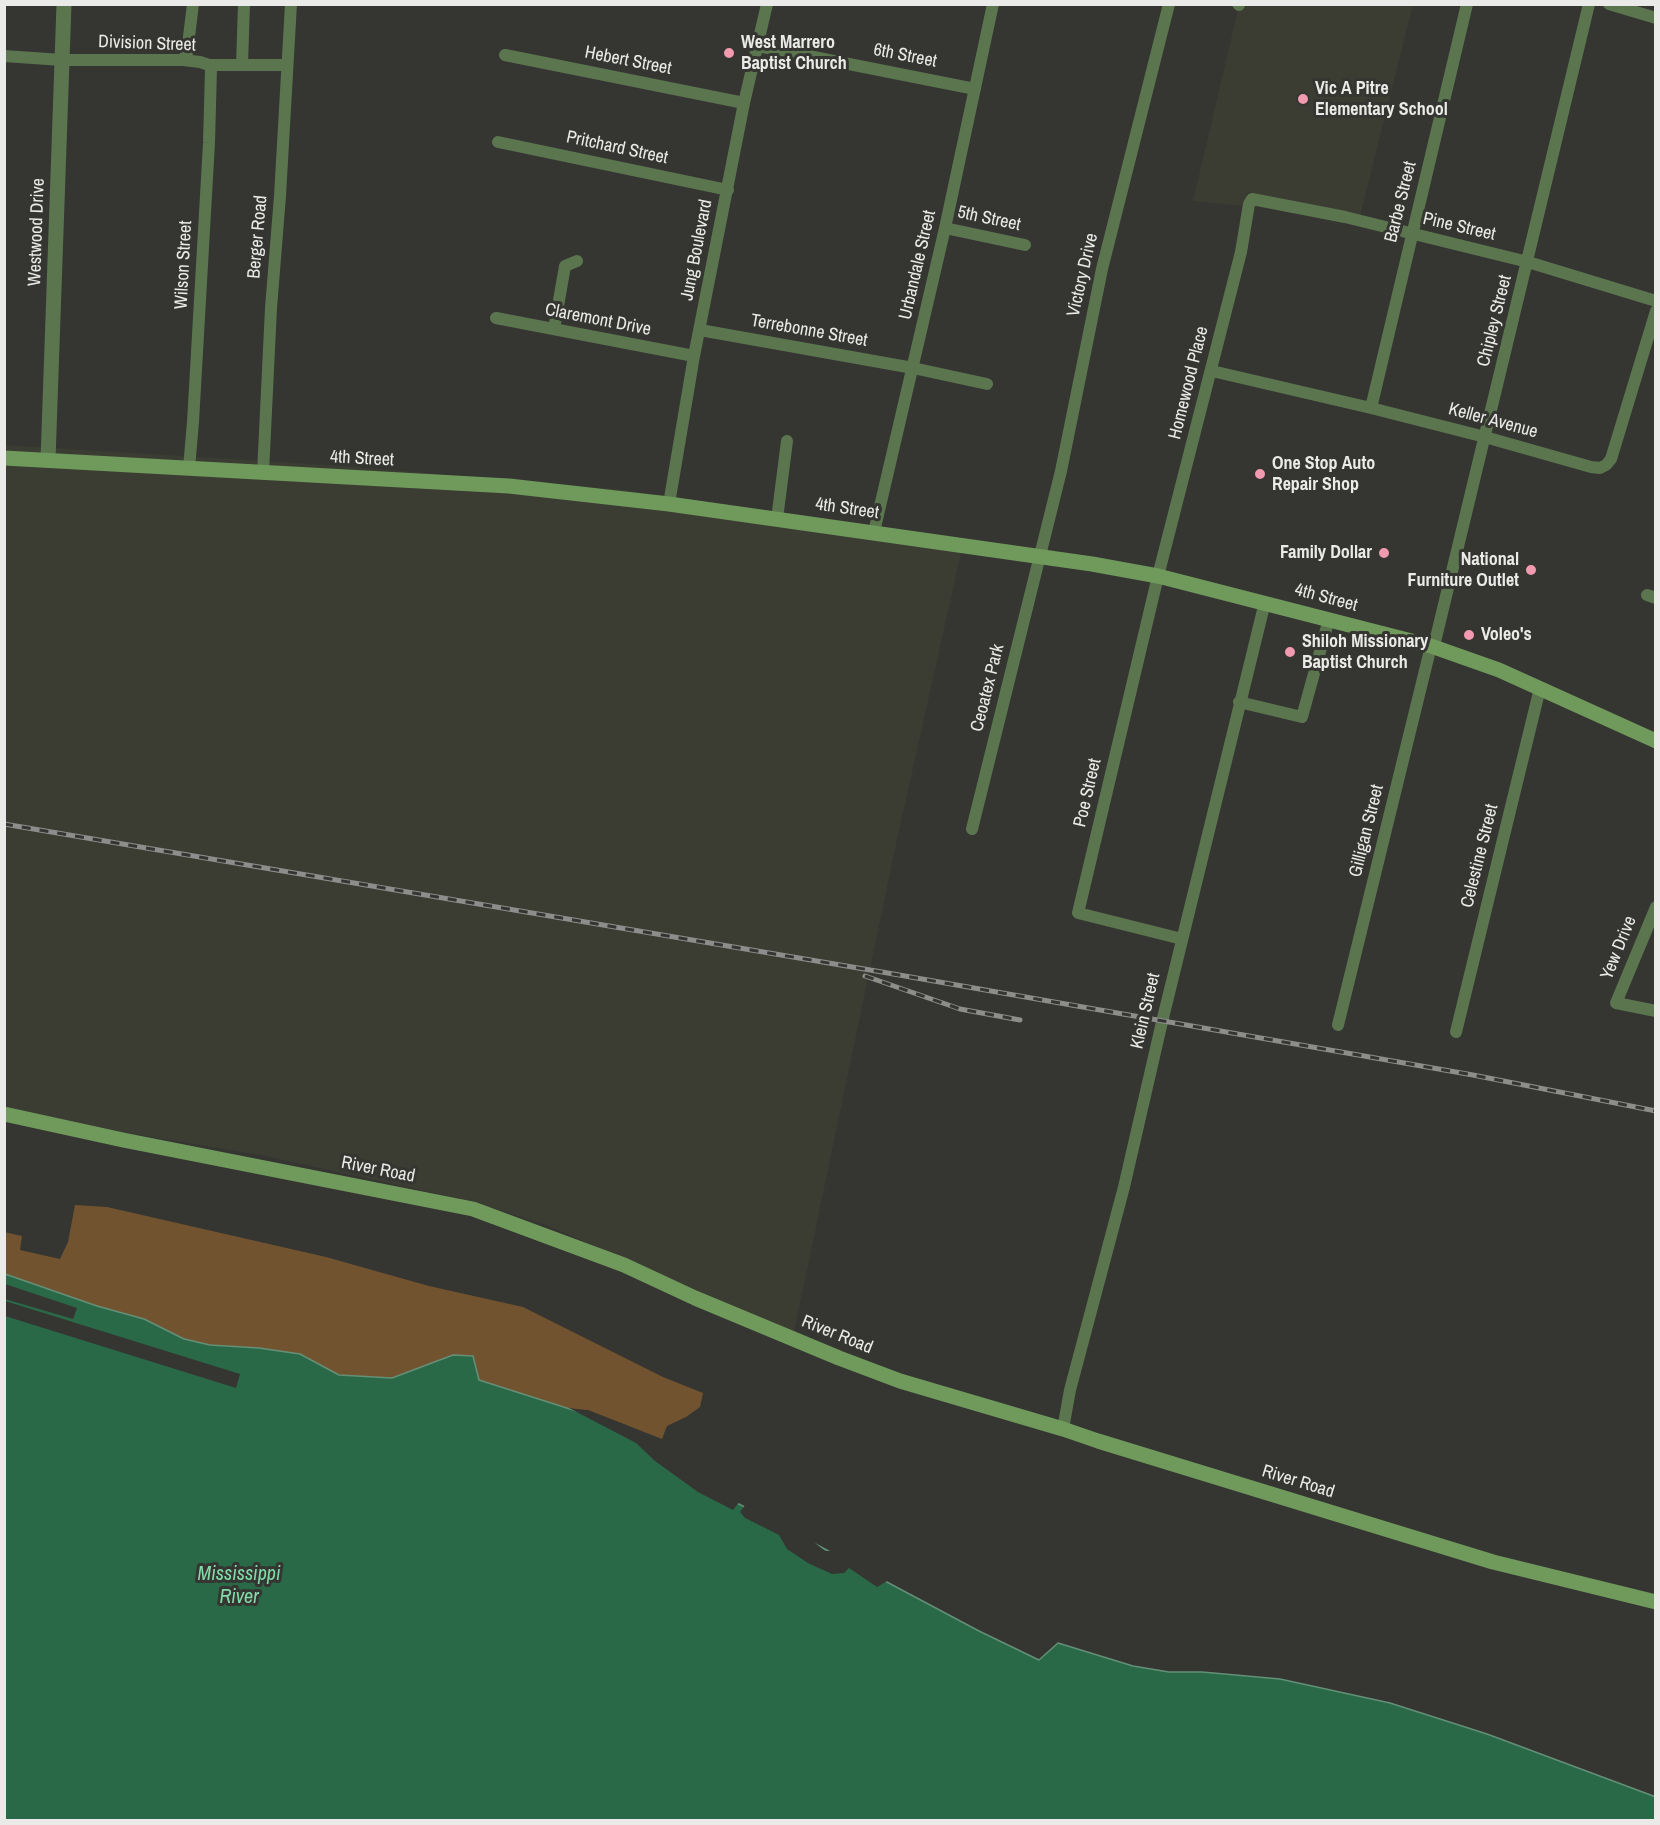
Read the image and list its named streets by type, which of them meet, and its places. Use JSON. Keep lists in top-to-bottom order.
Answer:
{
  "streets": {
    "main road": ["4th Street", "River Road"],
    "street": [
      "Division Street",
      "6th Street",
      "Hebert Street",
      "Pritchard Street",
      "Barbe Street",
      "5th Street",
      "Pine Street",
      "Westwood Drive",
      "Berger Road",
      "Jung Boulevard",
      "Wilson Street",
      "Urbandale Street",
      "Victory Drive",
      "Claremont Drive",
      "Chipley Street",
      "Terrebonne Street",
      "Homewood Place",
      "Keller Avenue",
      "Ceoatex Park",
      "Poe Street",
      "Gilligan Street",
      "Celestine Street",
      "Yew Drive",
      "Klein Street"
    ]
  },
  "crossings": [
    ["Division Street", "Westwood Drive"],
    ["Division Street", "Berger Road"],
    ["Division Street", "Wilson Street"],
    ["6th Street", "Jung Boulevard"],
    ["6th Street", "Urbandale Street"],
    ["Hebert Street", "Jung Boulevard"],
    ["Pritchard Street", "Jung Boulevard"],
    ["Barbe Street", "Pine Street"],
    ["Barbe Street", "Keller Avenue"],
    ["5th Street", "Urbandale Street"],
    ["Pine Street", "Chipley Street"],
    ["Pine Street", "Homewood Place"],
    ["Westwood Drive", "4th Street"],
    ["Berger Road", "4th Street"],
    ["Jung Boulevard", "Claremont Drive"],
    ["Jung Boulevard", "Terrebonne Street"],
    ["Jung Boulevard", "4th Street"],
    ["Wilson Street", "4th Street"],
    ["Urbandale Street", "Terrebonne Street"],
    ["Urbandale Street", "4th Street"],
    ["Victory Drive", "4th Street"],
    ["Victory Drive", "Ceoatex Park"],
    ["Chipley Street", "Keller Avenue"],
    ["Chipley Street", "4th Street"],
    ["Chipley Street", "Gilligan Street"],
    ["Homewood Place", "Keller Avenue"],
    ["Homewood Place", "4th Street"],
    ["Homewood Place", "Poe Street"],
    ["4th Street", "Ceoatex Park"],
    ["4th Street", "Poe Street"],
    ["4th Street", "Gilligan Street"],
    ["4th Street", "Celestine Street"],
    ["4th Street", "Klein Street"],
    ["Poe Street", "Klein Street"],
    ["Klein Street", "River Road"]
  ],
  "water": ["Mississippi River"],
  "places": [
    "West Marrero Baptist Church",
    "Vic A Pitre Elementary School",
    "One Stop Auto Repair Shop",
    "Family Dollar",
    "National Furniture Outlet",
    "Voleo's",
    "Shiloh Missionary Baptist Church"
  ]
}
